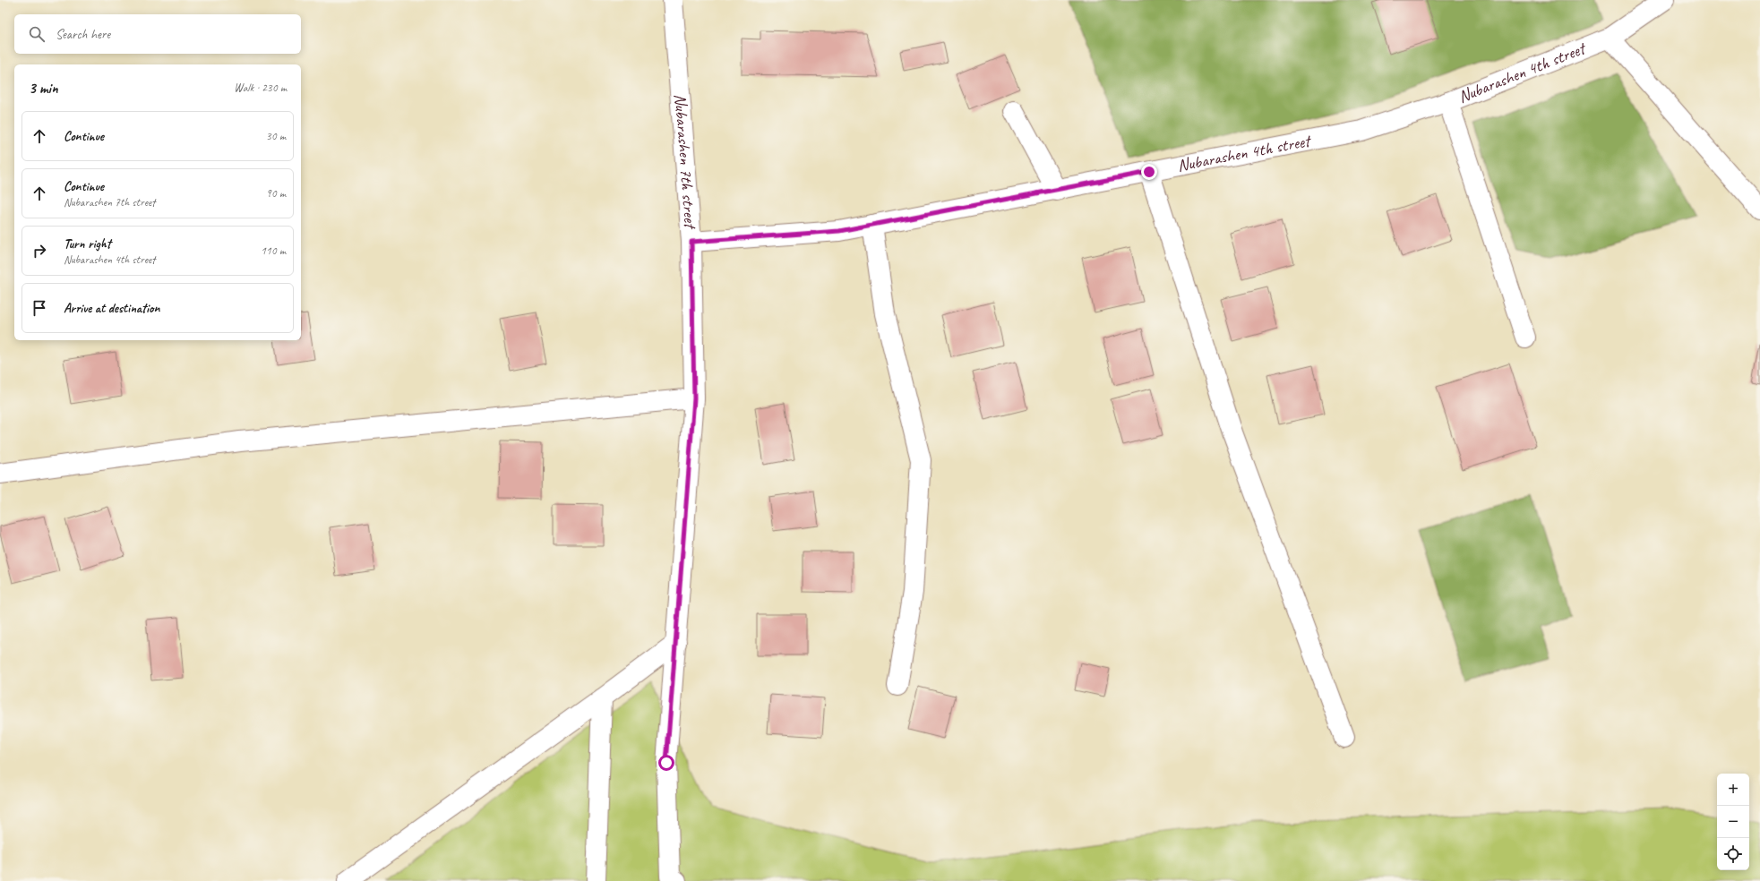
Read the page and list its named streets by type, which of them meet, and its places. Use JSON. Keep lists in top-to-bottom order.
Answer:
{
  "streets": {
    "street": ["Nubarashen 4th street", "Nubarashen 7th street"]
  },
  "crossings": [
    ["Nubarashen 4th street", "Nubarashen 7th street"]
  ],
  "page": {
    "search": "Search here",
    "heading": ["3 min", "Walk · 230 m"],
    "list": [
      ["Continue", "30 m"],
      ["Continue", "Nubarashen 7th street", "90 m"],
      ["Turn right", "Nubarashen 4th street", "110 m"],
      "Arrive at destination"
    ],
    "map_buttons": ["+", "−"]
  }
}
